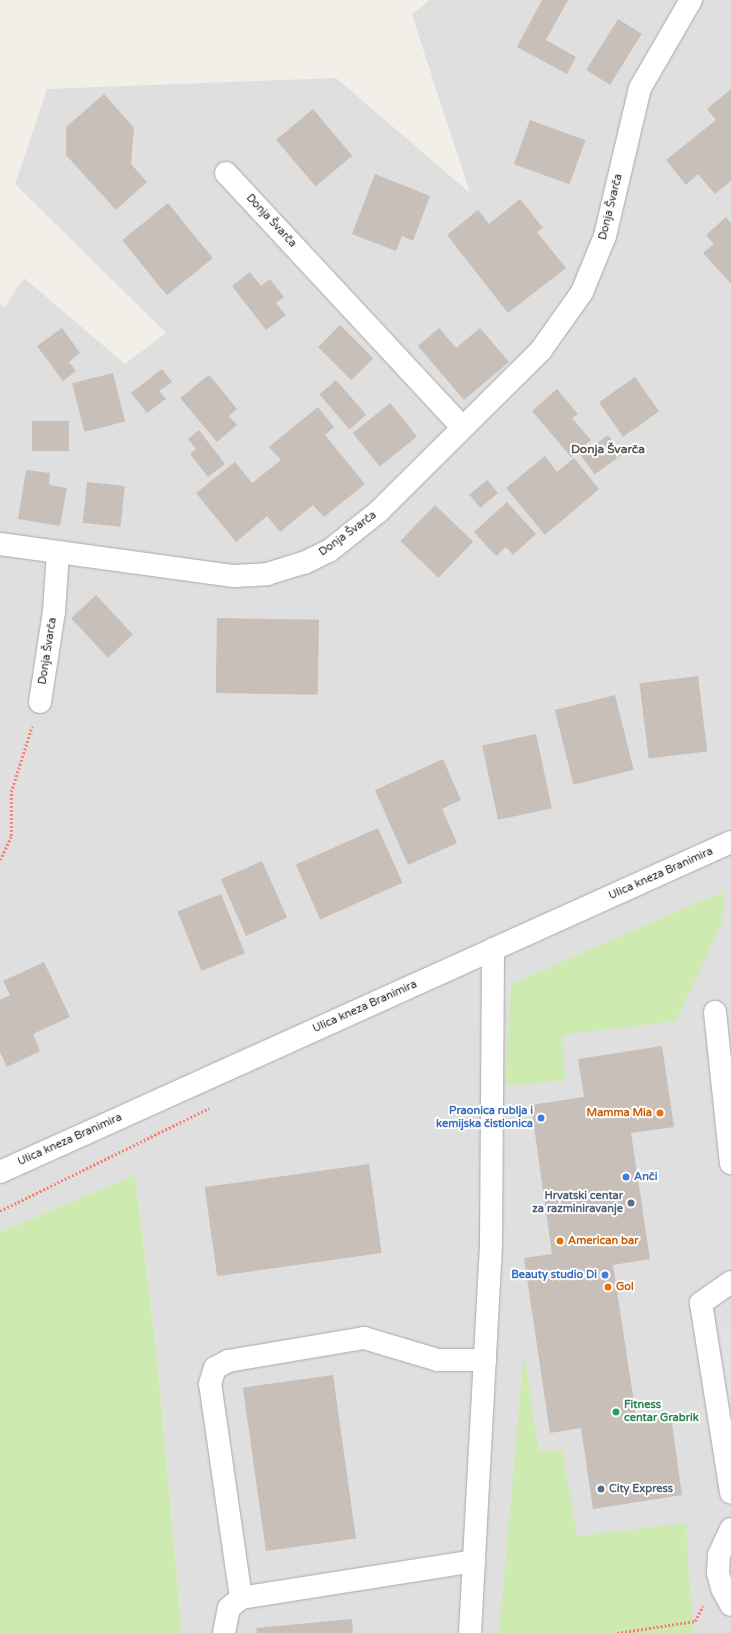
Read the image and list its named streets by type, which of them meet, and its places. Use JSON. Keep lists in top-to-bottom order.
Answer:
{
  "streets": {
    "street": ["Donja Švarča", "Ulica kneza Branimira"]
  },
  "districts": ["Donja Švarča"],
  "places": [
    "Mamma Mia",
    "Praonica rublja i kemijska čistionica",
    "Anči",
    "Hrvatski centar za razminiravanje",
    "American bar",
    "Beauty studio Di",
    "Gol",
    "Fitness centar Grabrik",
    "City Express"
  ]
}
